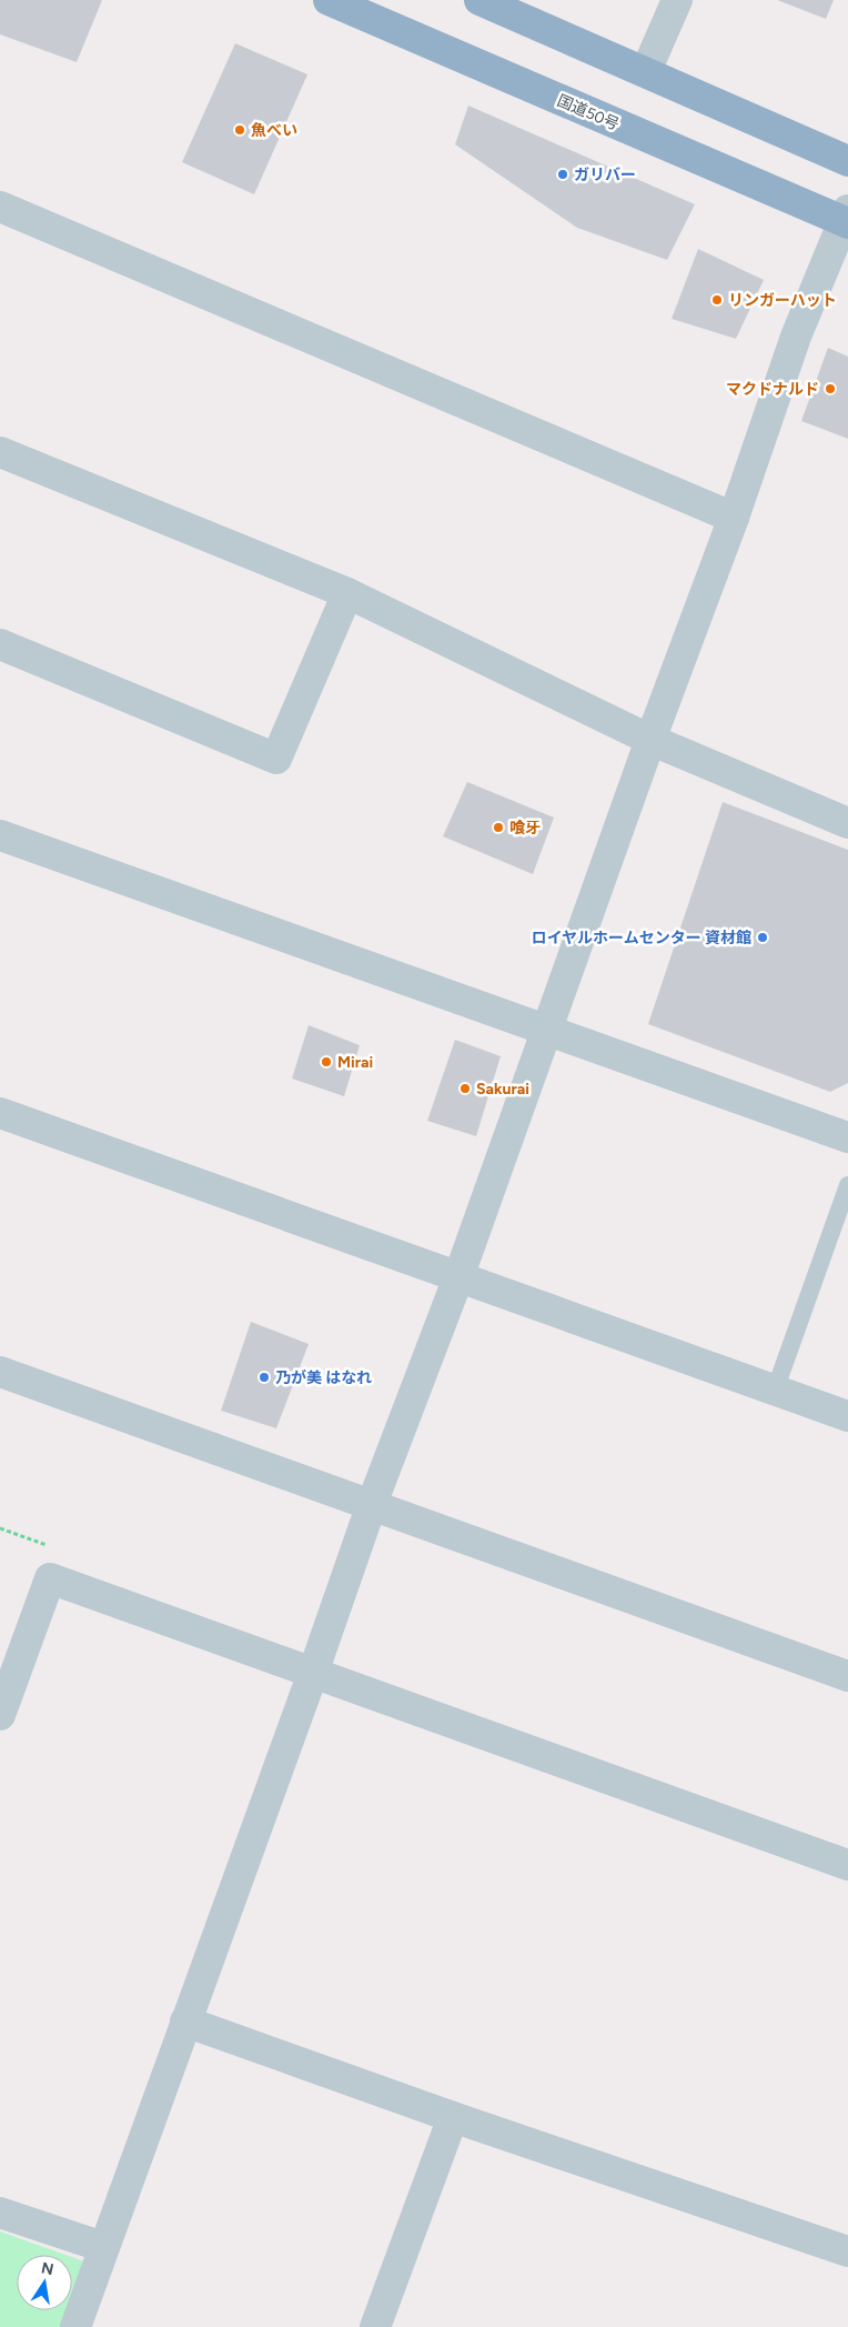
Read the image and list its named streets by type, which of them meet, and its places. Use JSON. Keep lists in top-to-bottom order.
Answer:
{
  "streets": {
    "highway": ["国道50号"]
  },
  "places": [
    "魚べい",
    "ガリバー",
    "リンガーハット",
    "マクドナルド",
    "喰牙",
    "ロイヤルホームセンター 資材館",
    "Mirai",
    "Sakurai",
    "乃が美 はなれ"
  ],
  "north": "top"
}
